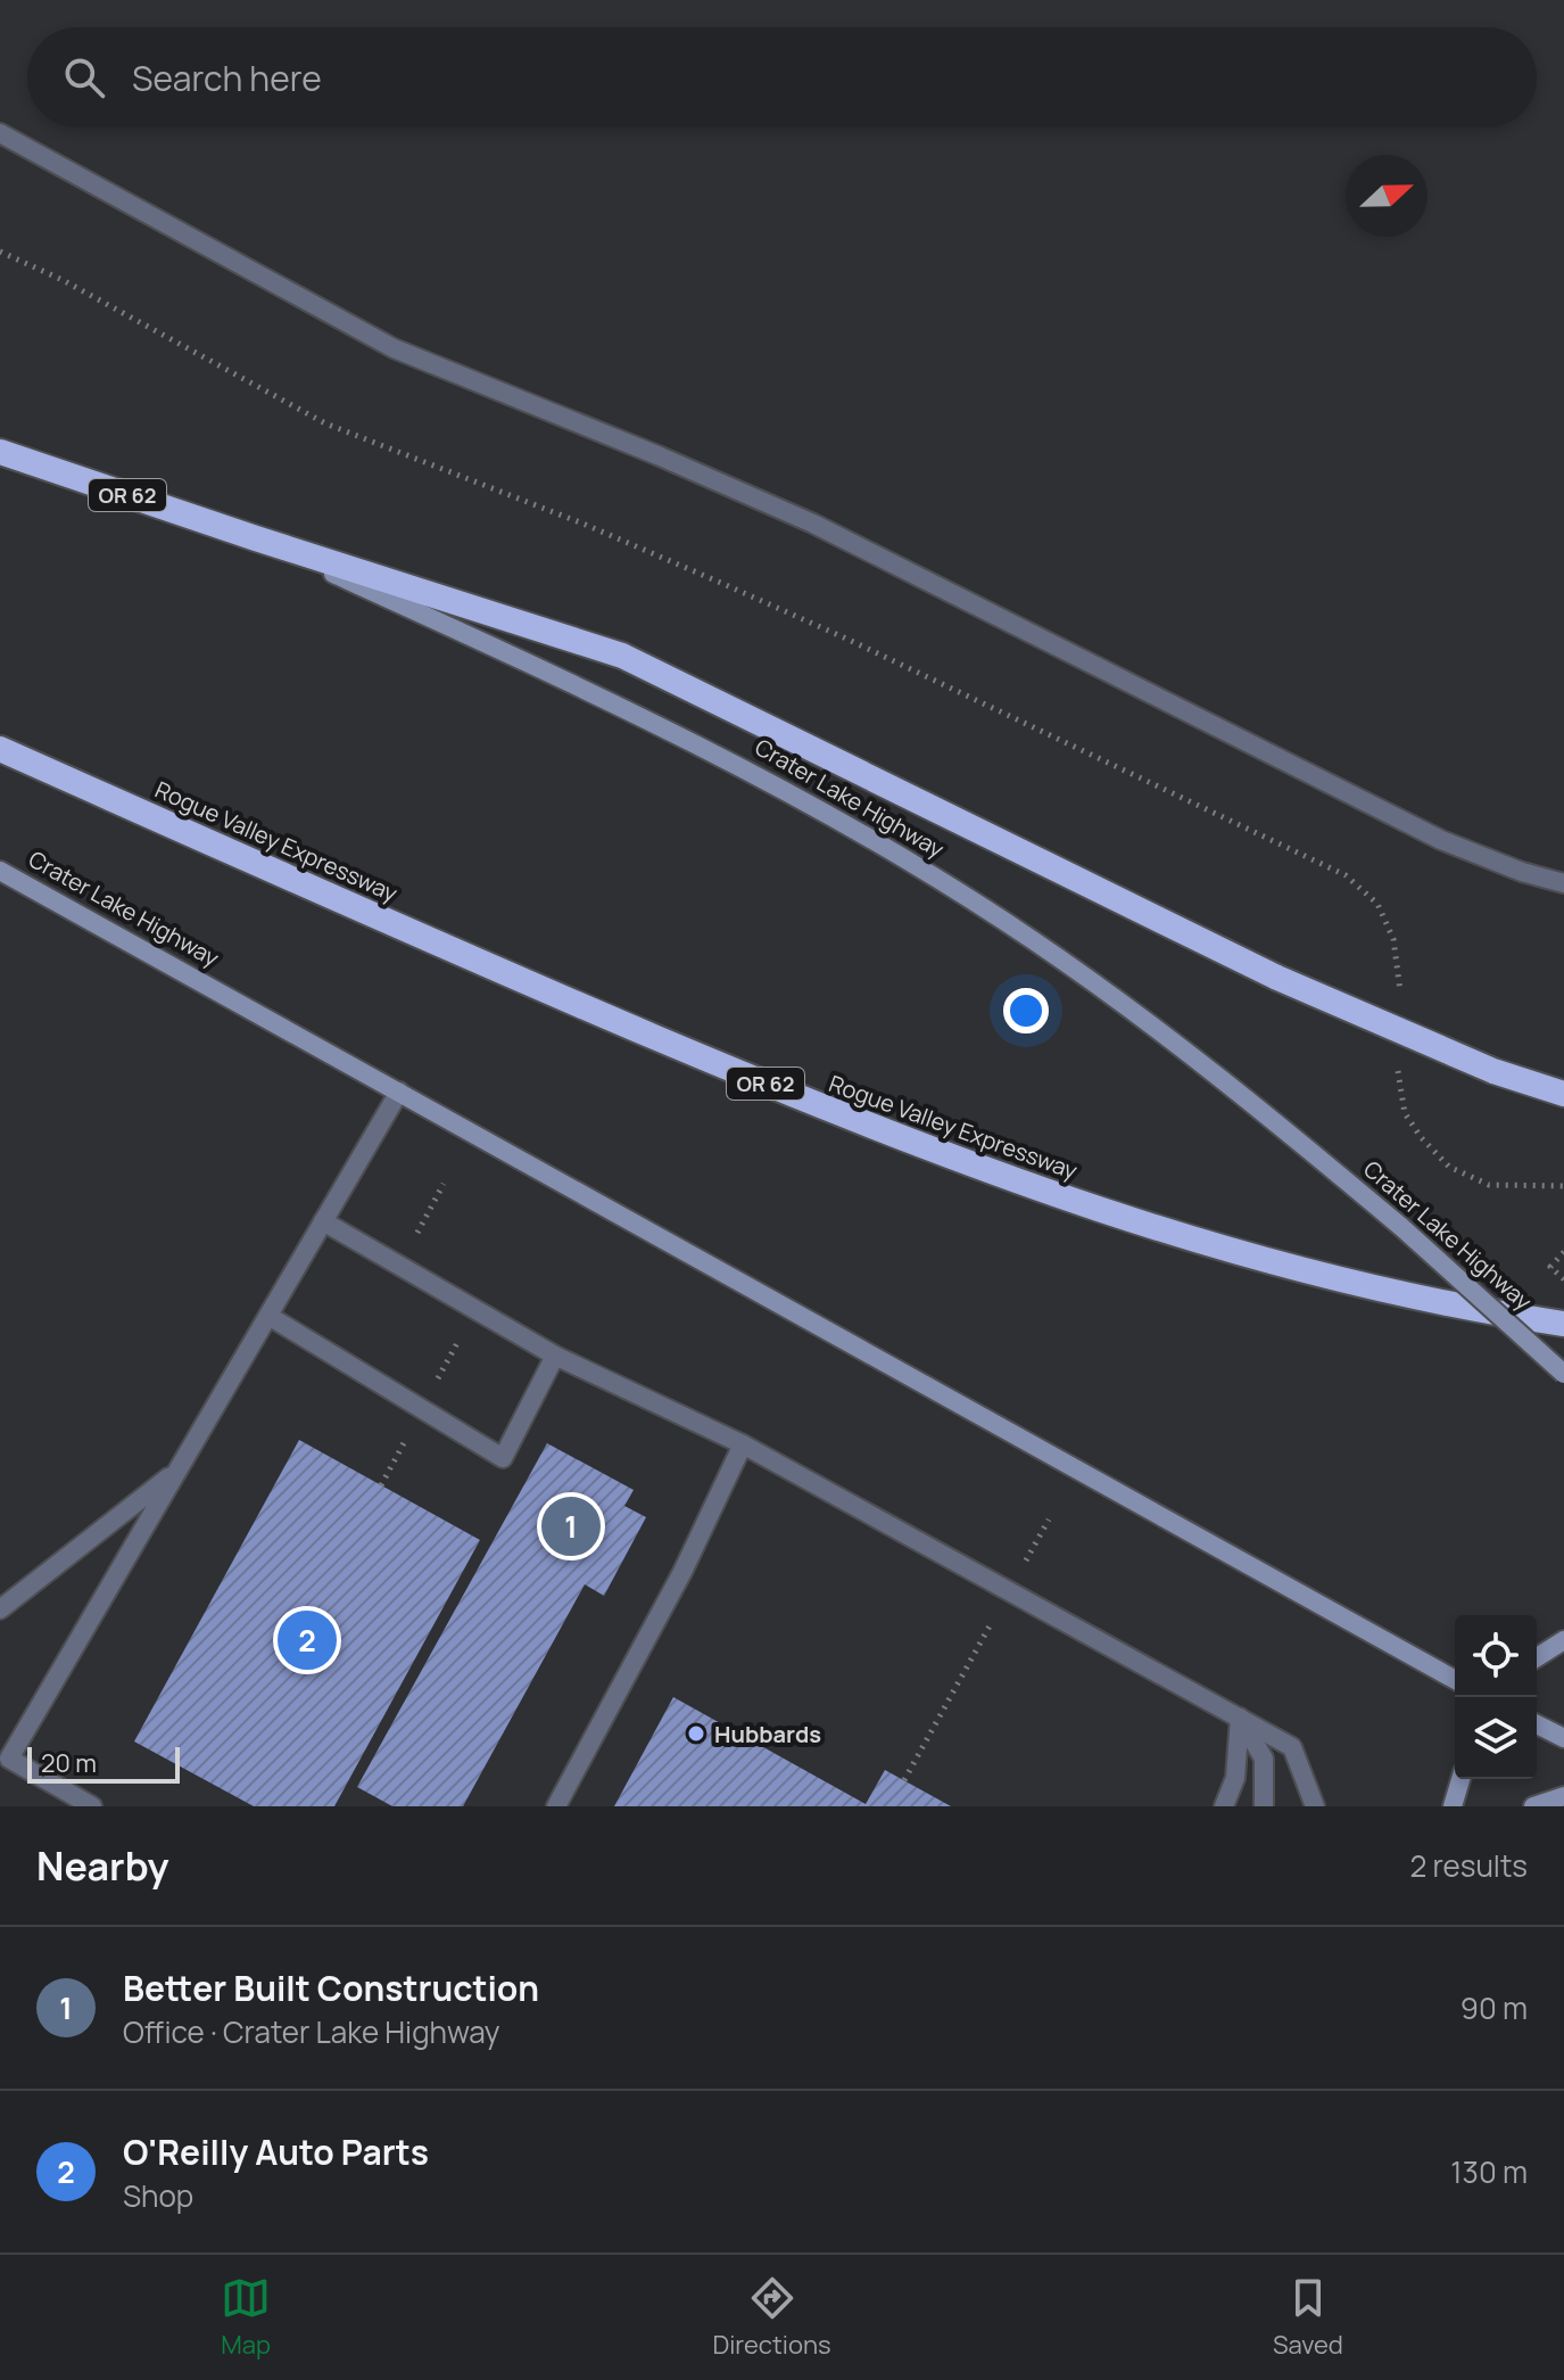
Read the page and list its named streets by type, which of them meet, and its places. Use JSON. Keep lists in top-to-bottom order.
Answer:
{
  "streets": {
    "highway": ["OR 62", "Crater Lake Highway", "Rogue Valley Expressway"]
  },
  "crossings": [
    ["OR 62", "Crater Lake Highway"]
  ],
  "places": ["Hubbards"],
  "scale_bar": "20 m",
  "north": "right",
  "page": {
    "search": "Search here",
    "pins": ["1", "2"],
    "scale": "20 m",
    "heading": ["Nearby", "2 results"],
    "list": [
      {
        "mark": "1",
        "name": "Better Built Construction",
        "note": "Office · Crater Lake Highway",
        "value": "90 m"
      },
      {
        "mark": "2",
        "name": "O'Reilly Auto Parts",
        "note": "Shop",
        "value": "130 m"
      }
    ],
    "nav": ["Map", "Directions", "Saved"]
  }
}
